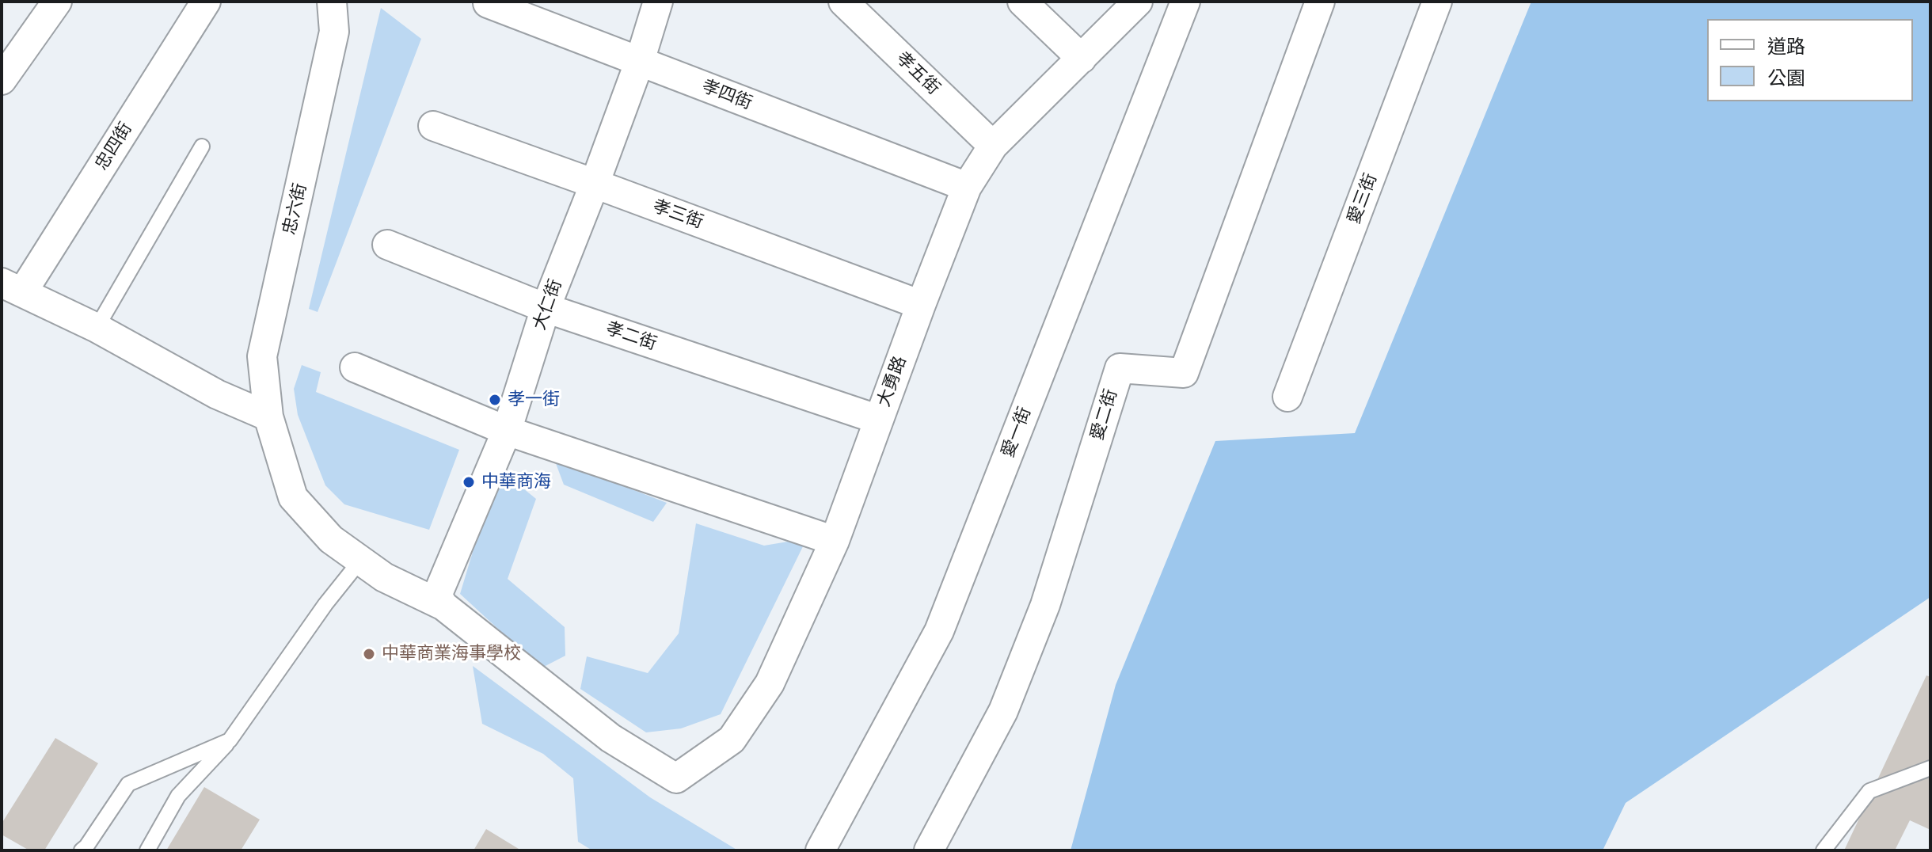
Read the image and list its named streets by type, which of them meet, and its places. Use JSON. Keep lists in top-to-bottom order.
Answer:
{
  "streets": {
    "street": [
      "孝五街",
      "孝四街",
      "忠四街",
      "愛三街",
      "忠六街",
      "孝三街",
      "大仁街",
      "孝二街",
      "大勇路",
      "愛二街",
      "愛一街"
    ]
  },
  "crossings": [
    ["孝五街", "大勇路"],
    ["孝四街", "大仁街"],
    ["孝四街", "大勇路"],
    ["忠六街", "大仁街"],
    ["忠六街", "大勇路"],
    ["孝三街", "大仁街"],
    ["孝三街", "大勇路"],
    ["大仁街", "孝二街"],
    ["孝二街", "大勇路"]
  ],
  "places": ["孝一街", "中華商海", "中華商業海事學校"],
  "legend": ["道路", "公園"]
}
